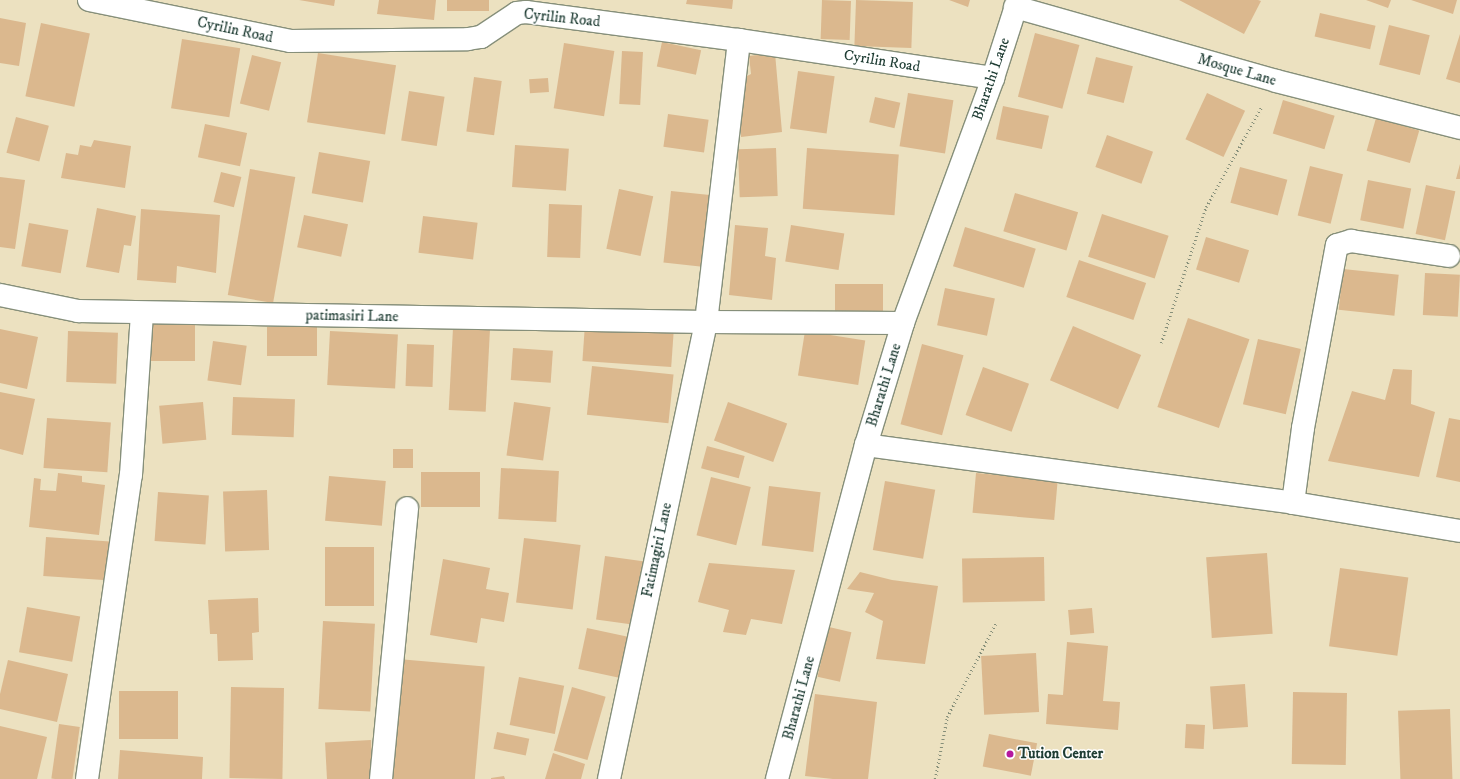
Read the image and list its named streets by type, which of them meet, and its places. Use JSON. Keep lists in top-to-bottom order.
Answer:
{
  "streets": {
    "street": [
      "Cyrilin Road",
      "Mosque Lane",
      "Bharathi Lane",
      "patimasiri Lane",
      "Fatimagiri Lane"
    ]
  },
  "crossings": [
    ["Cyrilin Road", "Bharathi Lane"],
    ["Cyrilin Road", "Fatimagiri Lane"],
    ["Mosque Lane", "Bharathi Lane"],
    ["Bharathi Lane", "patimasiri Lane"],
    ["patimasiri Lane", "Fatimagiri Lane"]
  ],
  "places": ["Tution Center"]
}
